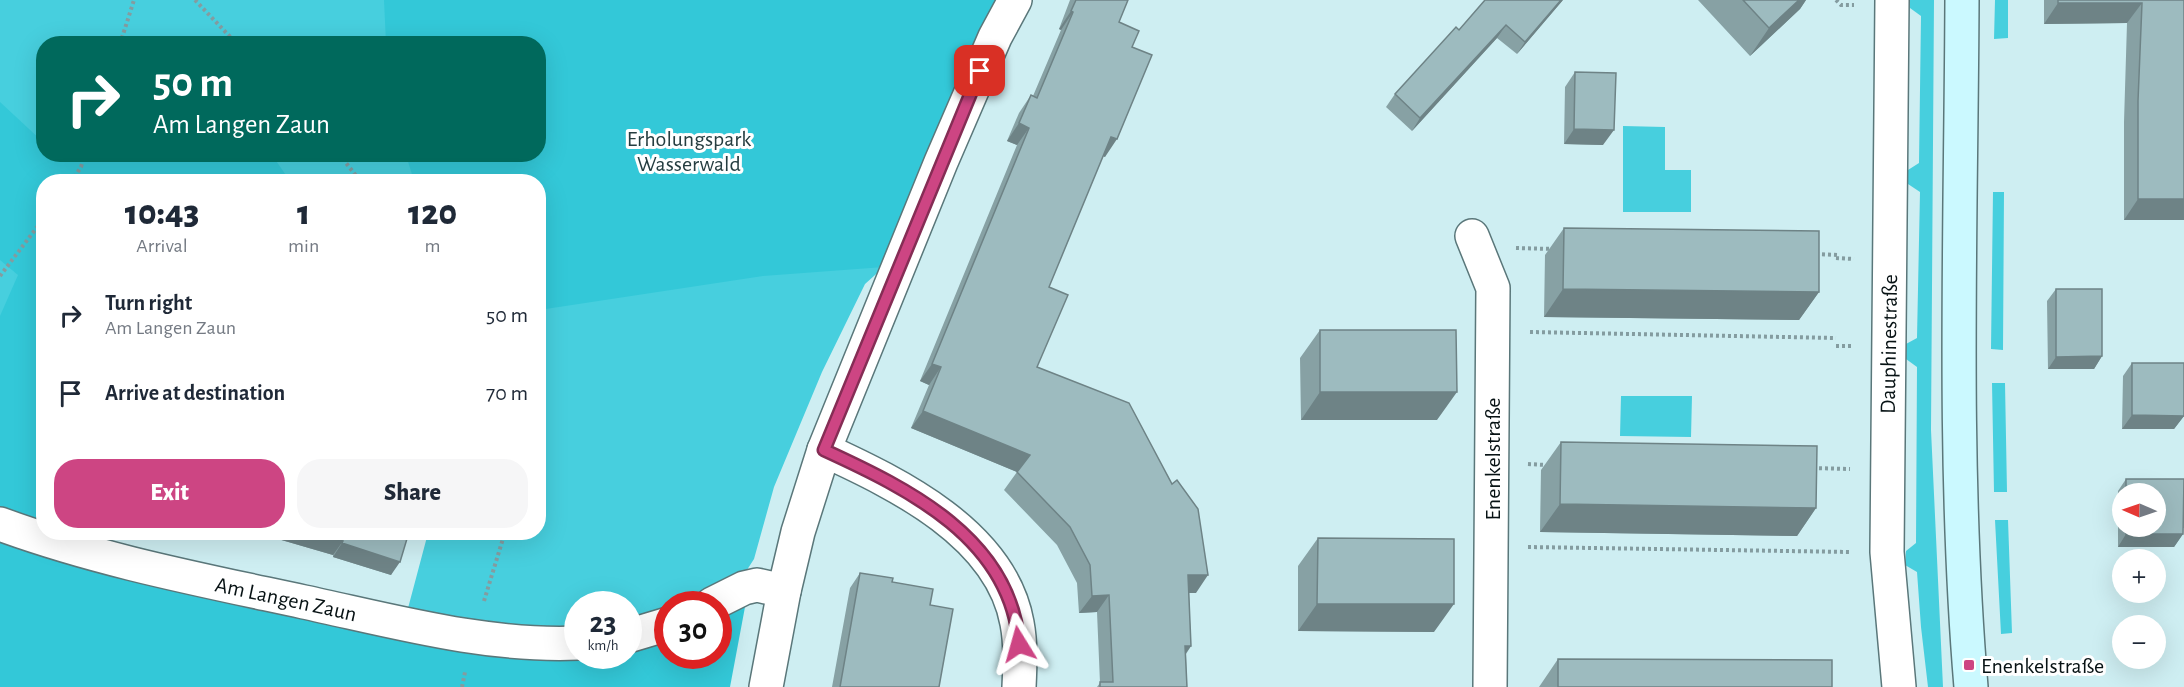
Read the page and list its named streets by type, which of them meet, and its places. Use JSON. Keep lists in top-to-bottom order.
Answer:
{
  "streets": {
    "street": ["Dauphinestraße", "Enenkelstraße", "Am Langen Zaun"]
  },
  "parks": ["Erholungspark Wasserwald"],
  "places": {
    "transit": ["Enenkelstraße"]
  },
  "north": "left",
  "page": {
    "turn": ["50 m", "Am Langen Zaun"],
    "eta": [
      "10:43",
      "Arrival",
      "1",
      "min",
      "120",
      "m"
    ],
    "list": [
      {
        "name": "Turn right",
        "note": "Am Langen Zaun",
        "value": "50 m"
      },
      {
        "name": "Arrive at destination",
        "value": "70 m"
      }
    ],
    "buttons": ["Exit", "Share"],
    "map_buttons": ["+", "−"],
    "speed": "23 km/h",
    "limit": "30"
  }
}
